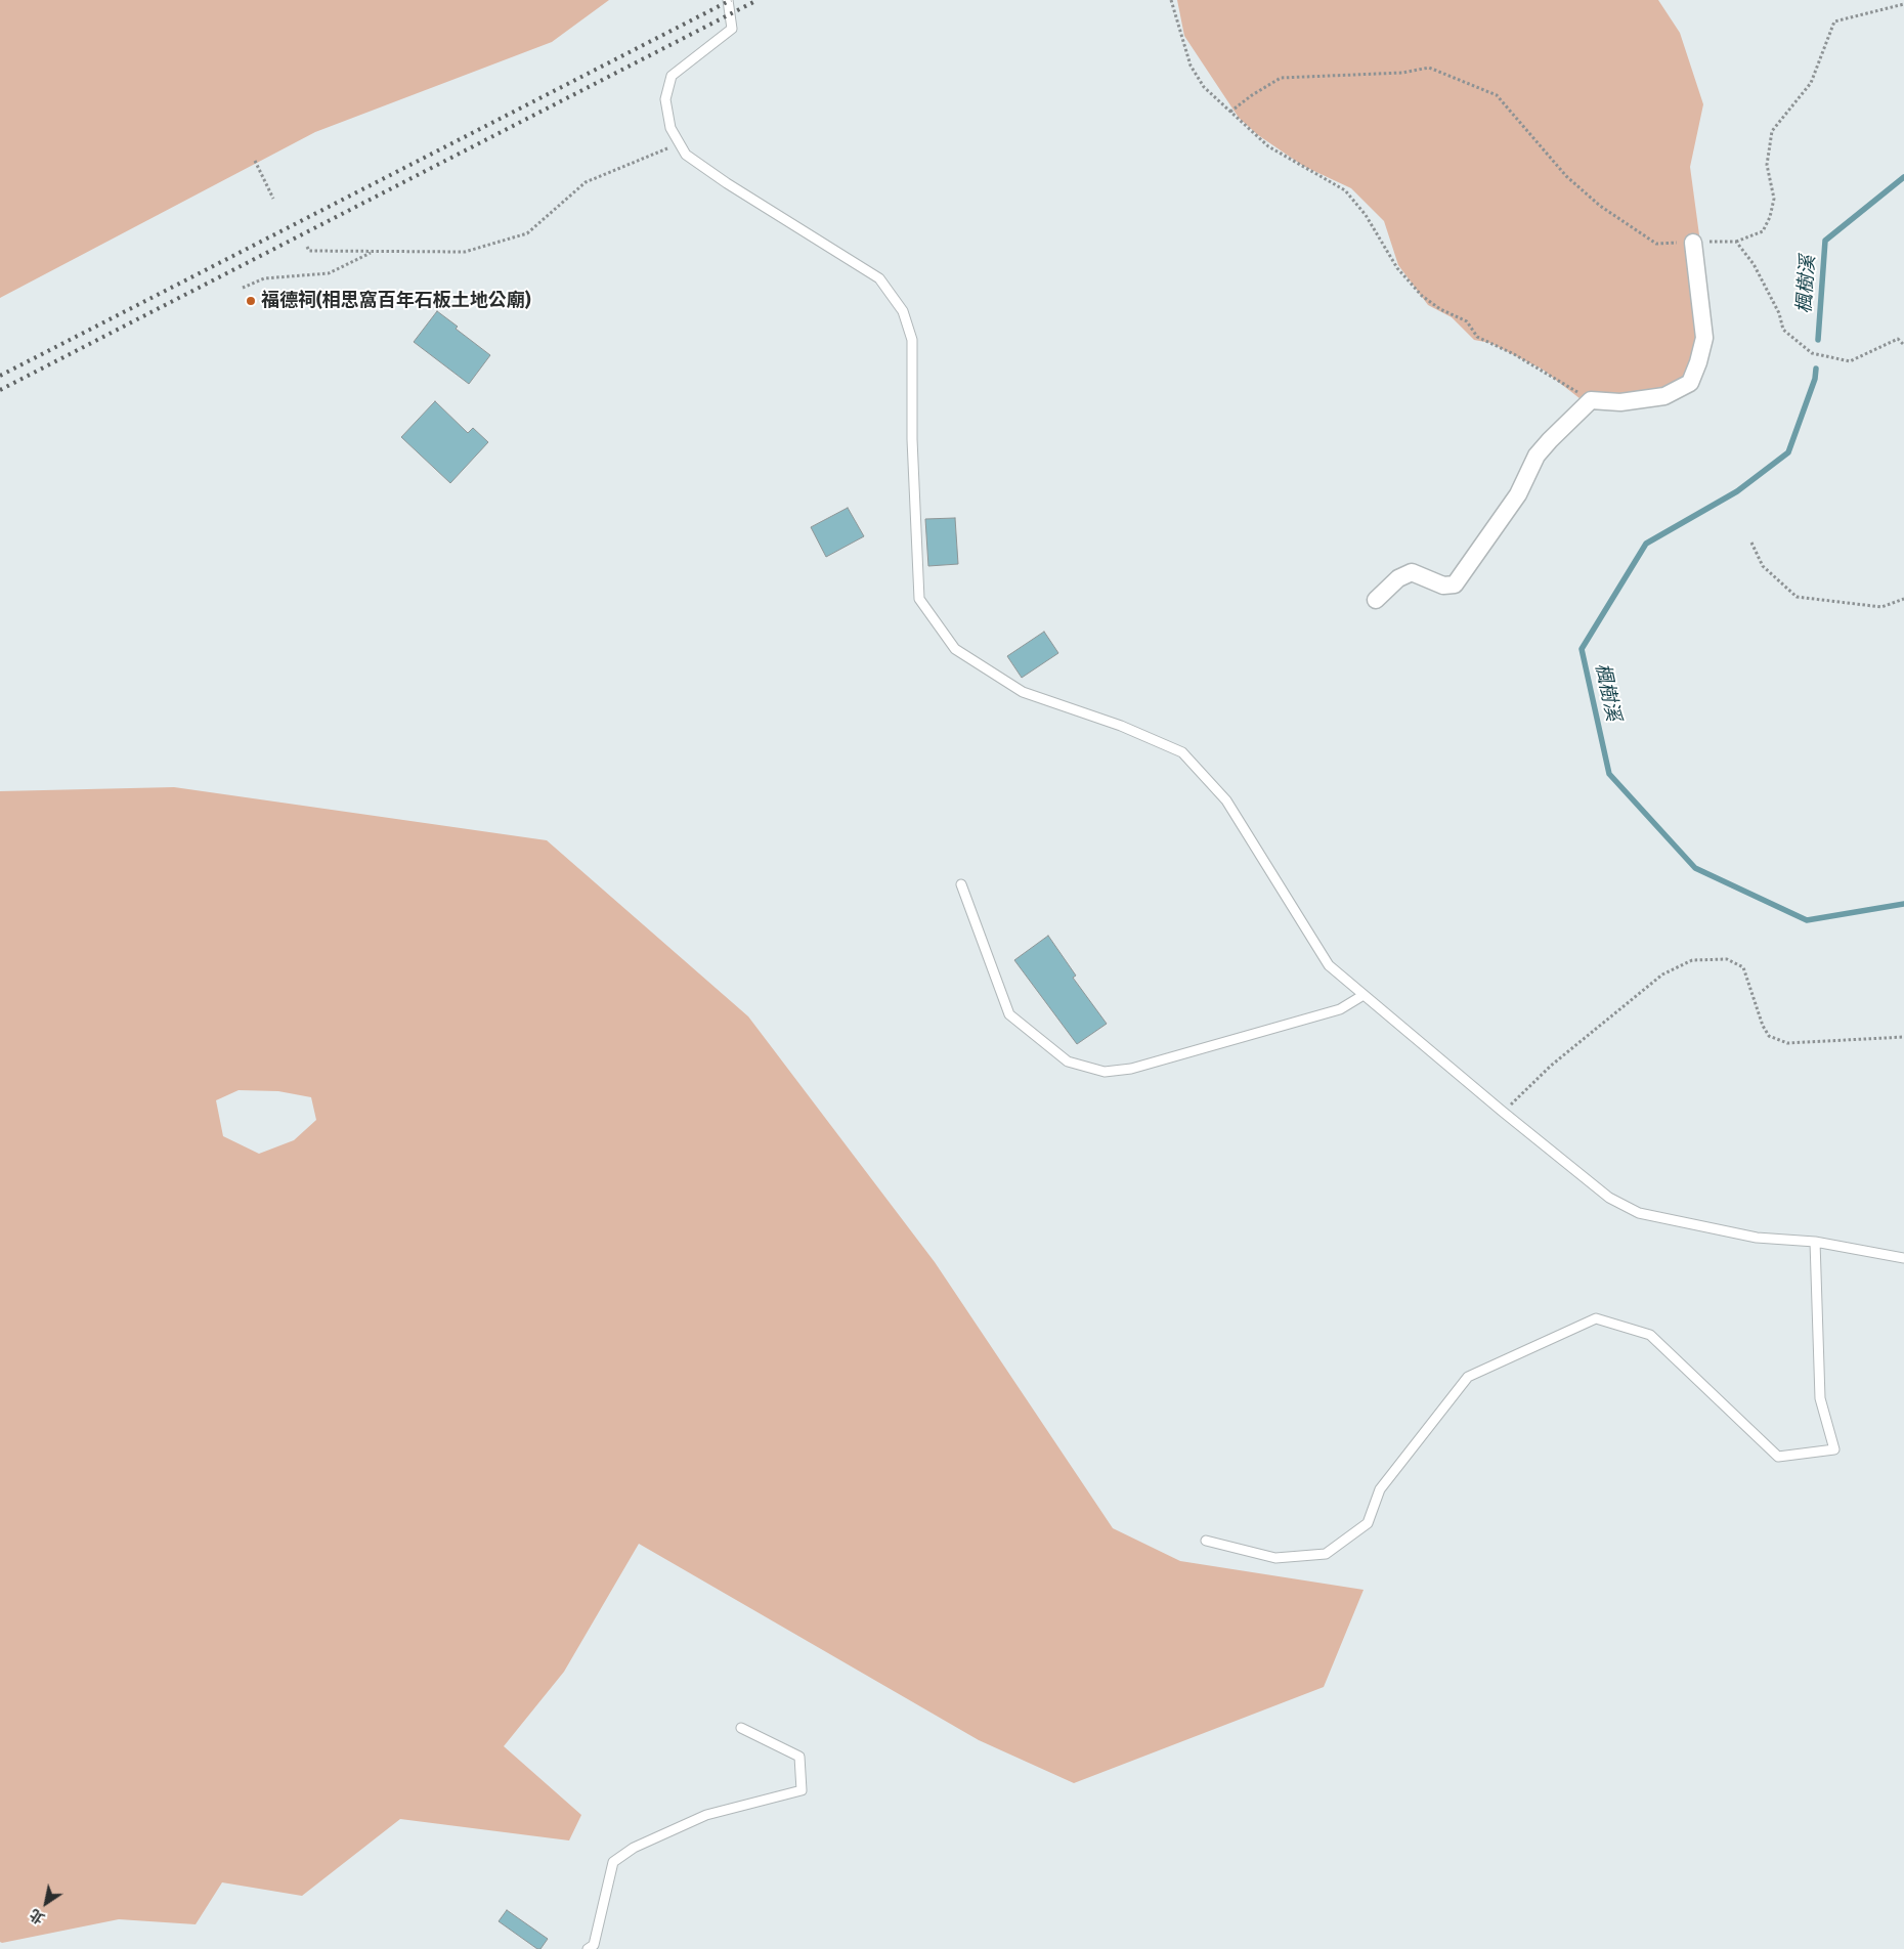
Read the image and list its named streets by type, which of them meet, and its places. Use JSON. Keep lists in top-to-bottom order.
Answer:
{
  "water": ["楓樹溪"],
  "places": ["福德祠(相思窩百年石板土地公廟)"],
  "north": "bottom left"
}
